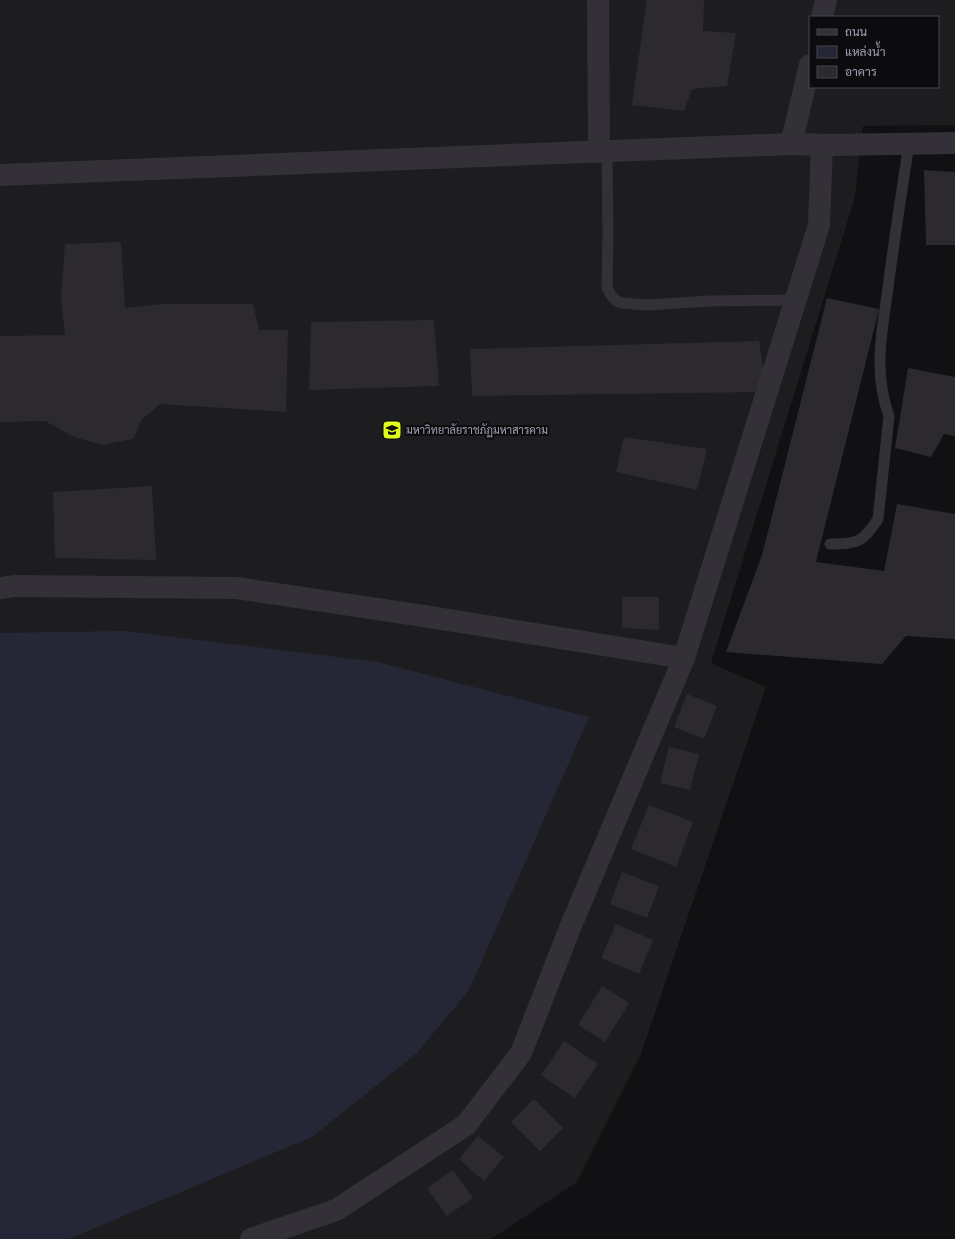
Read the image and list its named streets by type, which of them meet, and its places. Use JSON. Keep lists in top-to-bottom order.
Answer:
{
  "places": {
    "school or university": ["มหาวิทยาลัยราชภัฏมหาสารคาม"]
  },
  "legend": ["ถนน", "แหล่งน้ำ", "อาคาร"]
}
